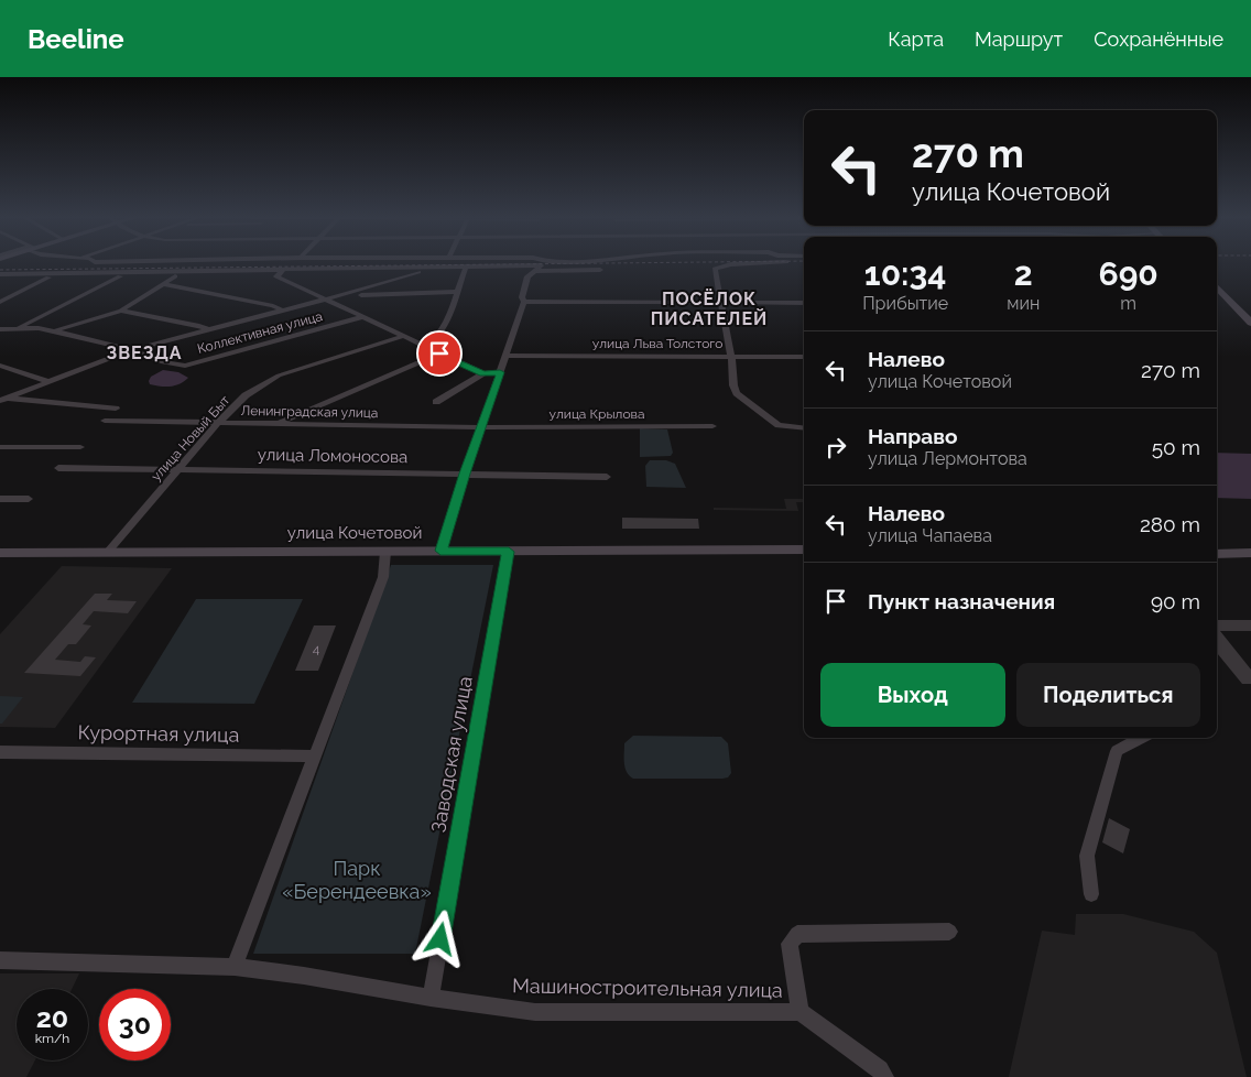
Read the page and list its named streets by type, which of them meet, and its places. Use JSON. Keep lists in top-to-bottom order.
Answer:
{
  "streets": {
    "main road": ["улица Кочетовой"],
    "street": [
      "Коллективная улица",
      "улица Льва Толстого",
      "Ленинградская улица",
      "улица Крылова",
      "улица Новый Быт",
      "улица Ломоносова",
      "Курортная улица",
      "Заводская улица",
      "Машиностроительная улица"
    ]
  },
  "crossings": [
    ["Ленинградская улица", "улица Крылова"],
    ["Ленинградская улица", "улица Новый Быт"],
    ["улица Новый Быт", "улица Ломоносова"],
    ["улица Новый Быт", "улица Кочетовой"],
    ["улица Кочетовой", "Заводская улица"],
    ["Заводская улица", "Машиностроительная улица"]
  ],
  "districts": ["ПОСЁЛОК ПИСАТЕЛЕЙ", "ЗВЕЗДА"],
  "parks": ["Парк «Берендеевка»"],
  "house_numbers": ["4"],
  "page": {
    "header": "Beeline",
    "nav": ["Карта", "Маршрут", "Сохранённые"],
    "turn": ["270 m", "улица Кочетовой"],
    "eta": [
      "10:34",
      "Прибытие",
      "2",
      "мин",
      "690",
      "m"
    ],
    "list": [
      {
        "name": "Налево",
        "note": "улица Кочетовой",
        "value": "270 m"
      },
      {
        "name": "Направо",
        "note": "улица Лермонтова",
        "value": "50 m"
      },
      {
        "name": "Налево",
        "note": "улица Чапаева",
        "value": "280 m"
      },
      {
        "name": "Пункт назначения",
        "value": "90 m"
      }
    ],
    "buttons": ["Выход", "Поделиться"],
    "speed": "20 km/h",
    "limit": "30"
  }
}
